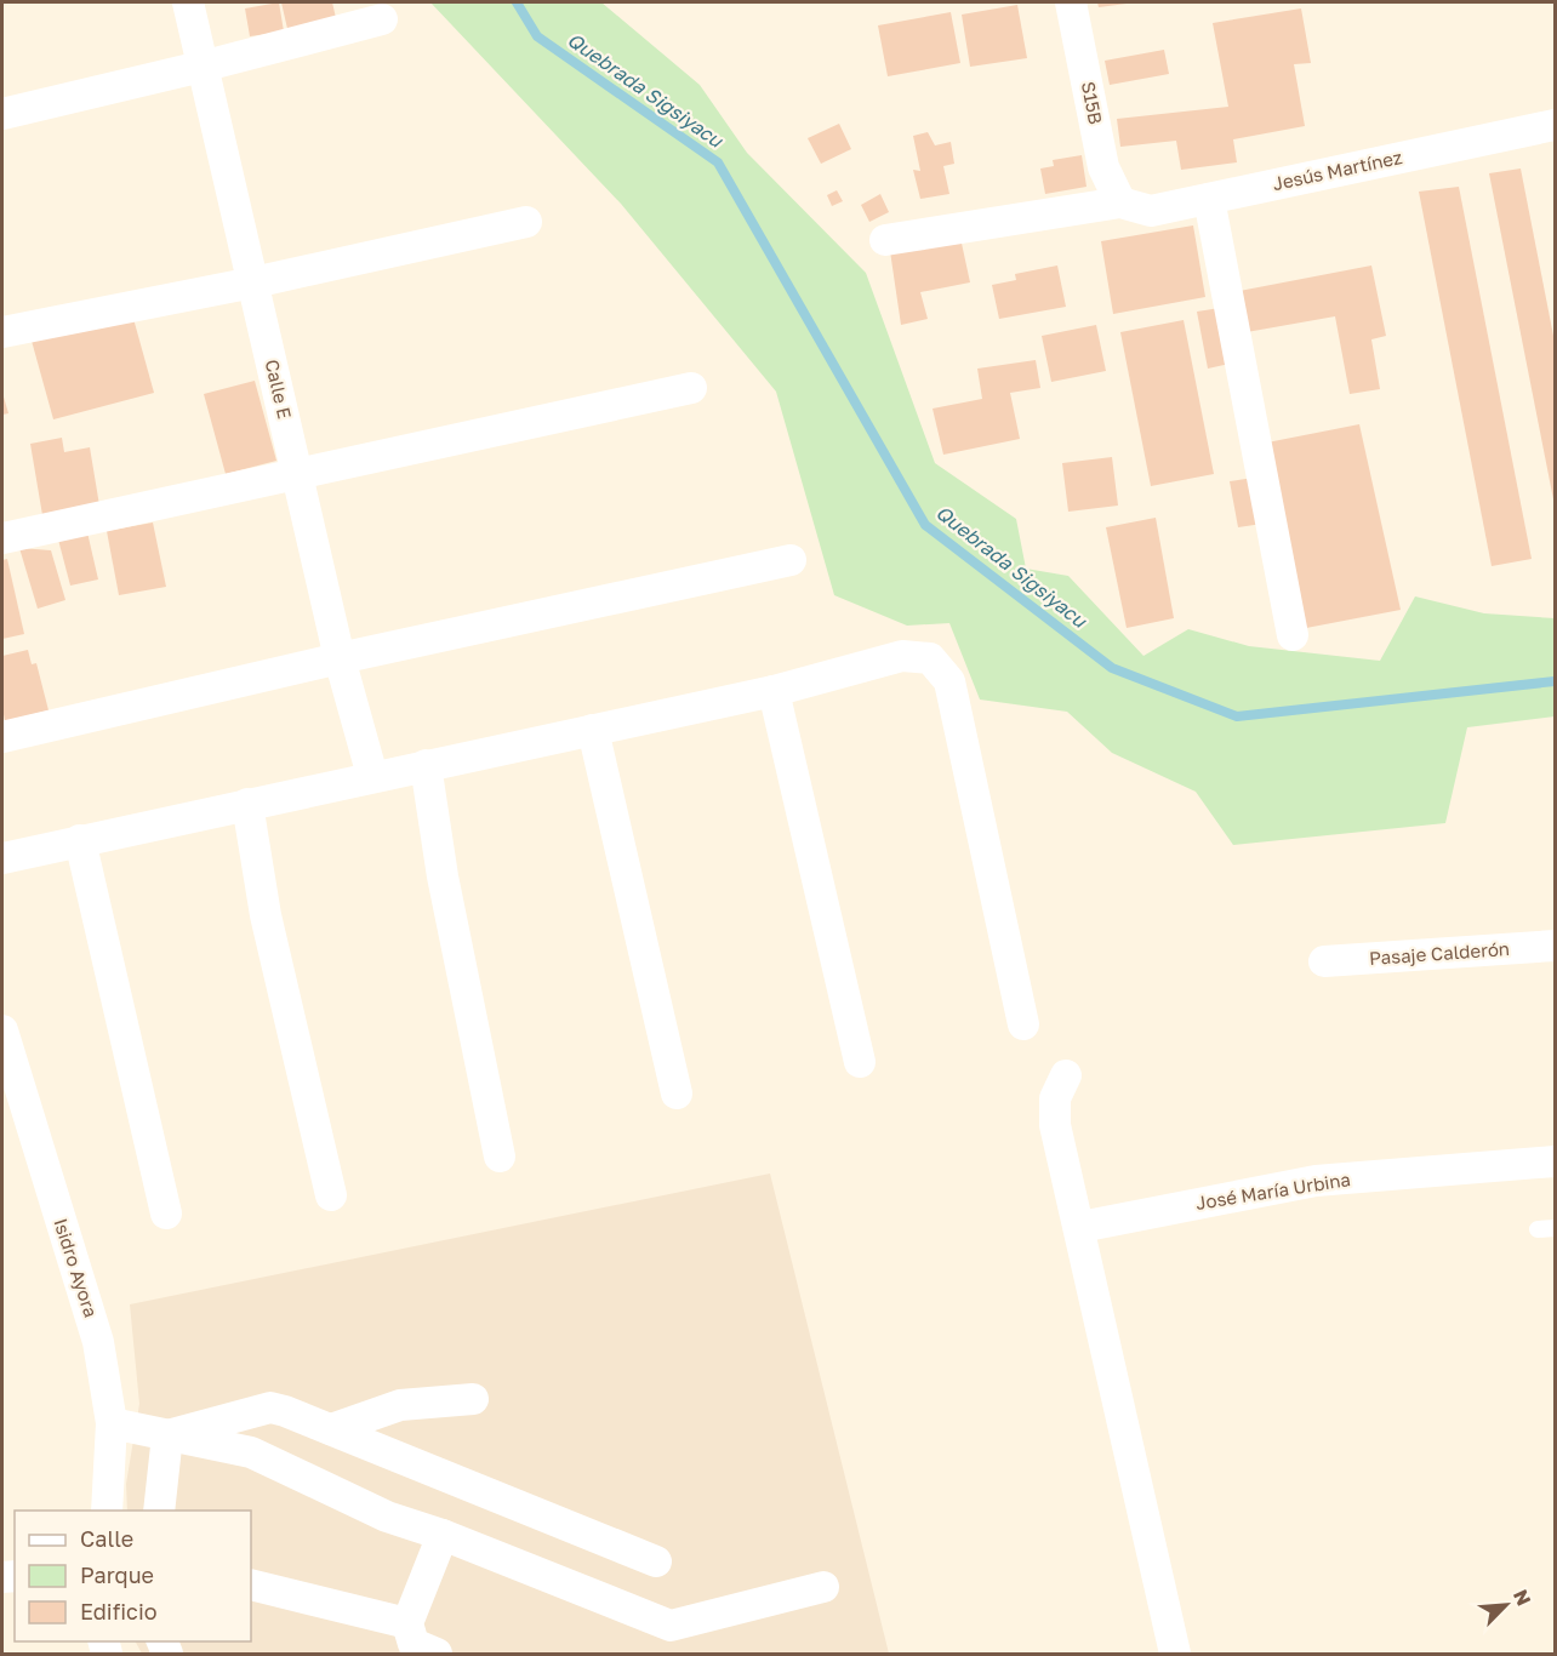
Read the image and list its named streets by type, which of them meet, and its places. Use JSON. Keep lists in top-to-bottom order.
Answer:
{
  "streets": {
    "street": [
      "S15B",
      "Jesús Martínez",
      "Calle E",
      "Pasaje Calderón",
      "José María Urbina",
      "Isidro Ayora"
    ]
  },
  "crossings": [
    ["S15B", "Jesús Martínez"]
  ],
  "water": ["Quebrada Sigsiyacu"],
  "legend": ["Calle", "Parque", "Edificio"],
  "north": "top right"
}
